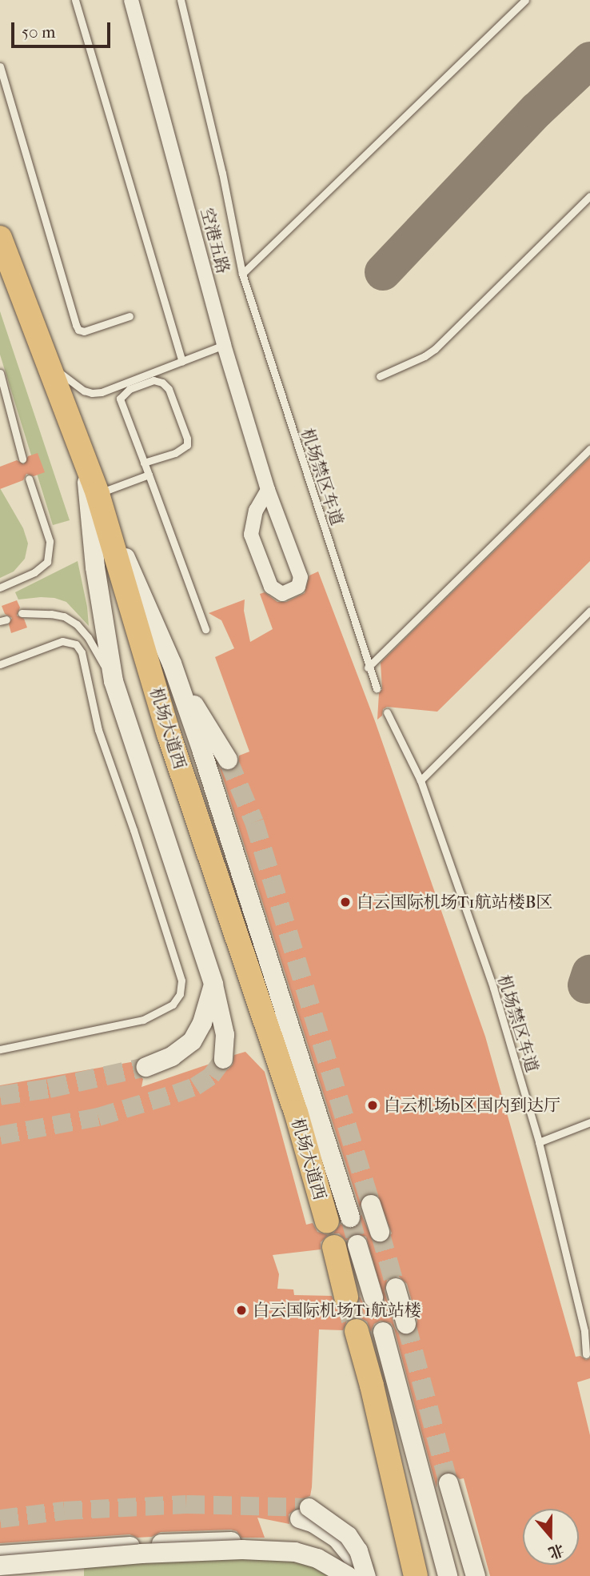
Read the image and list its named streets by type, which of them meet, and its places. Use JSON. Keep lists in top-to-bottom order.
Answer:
{
  "streets": {
    "highway": ["机场大道西"],
    "street": ["空港五路"],
    "lane": ["机场禁区车道"]
  },
  "places": ["白云国际机场T1航站楼B区", "白云机场b区国内到达厅", "白云国际机场T1航站楼"],
  "scale_bar": "50 m",
  "north": "bottom"
}
